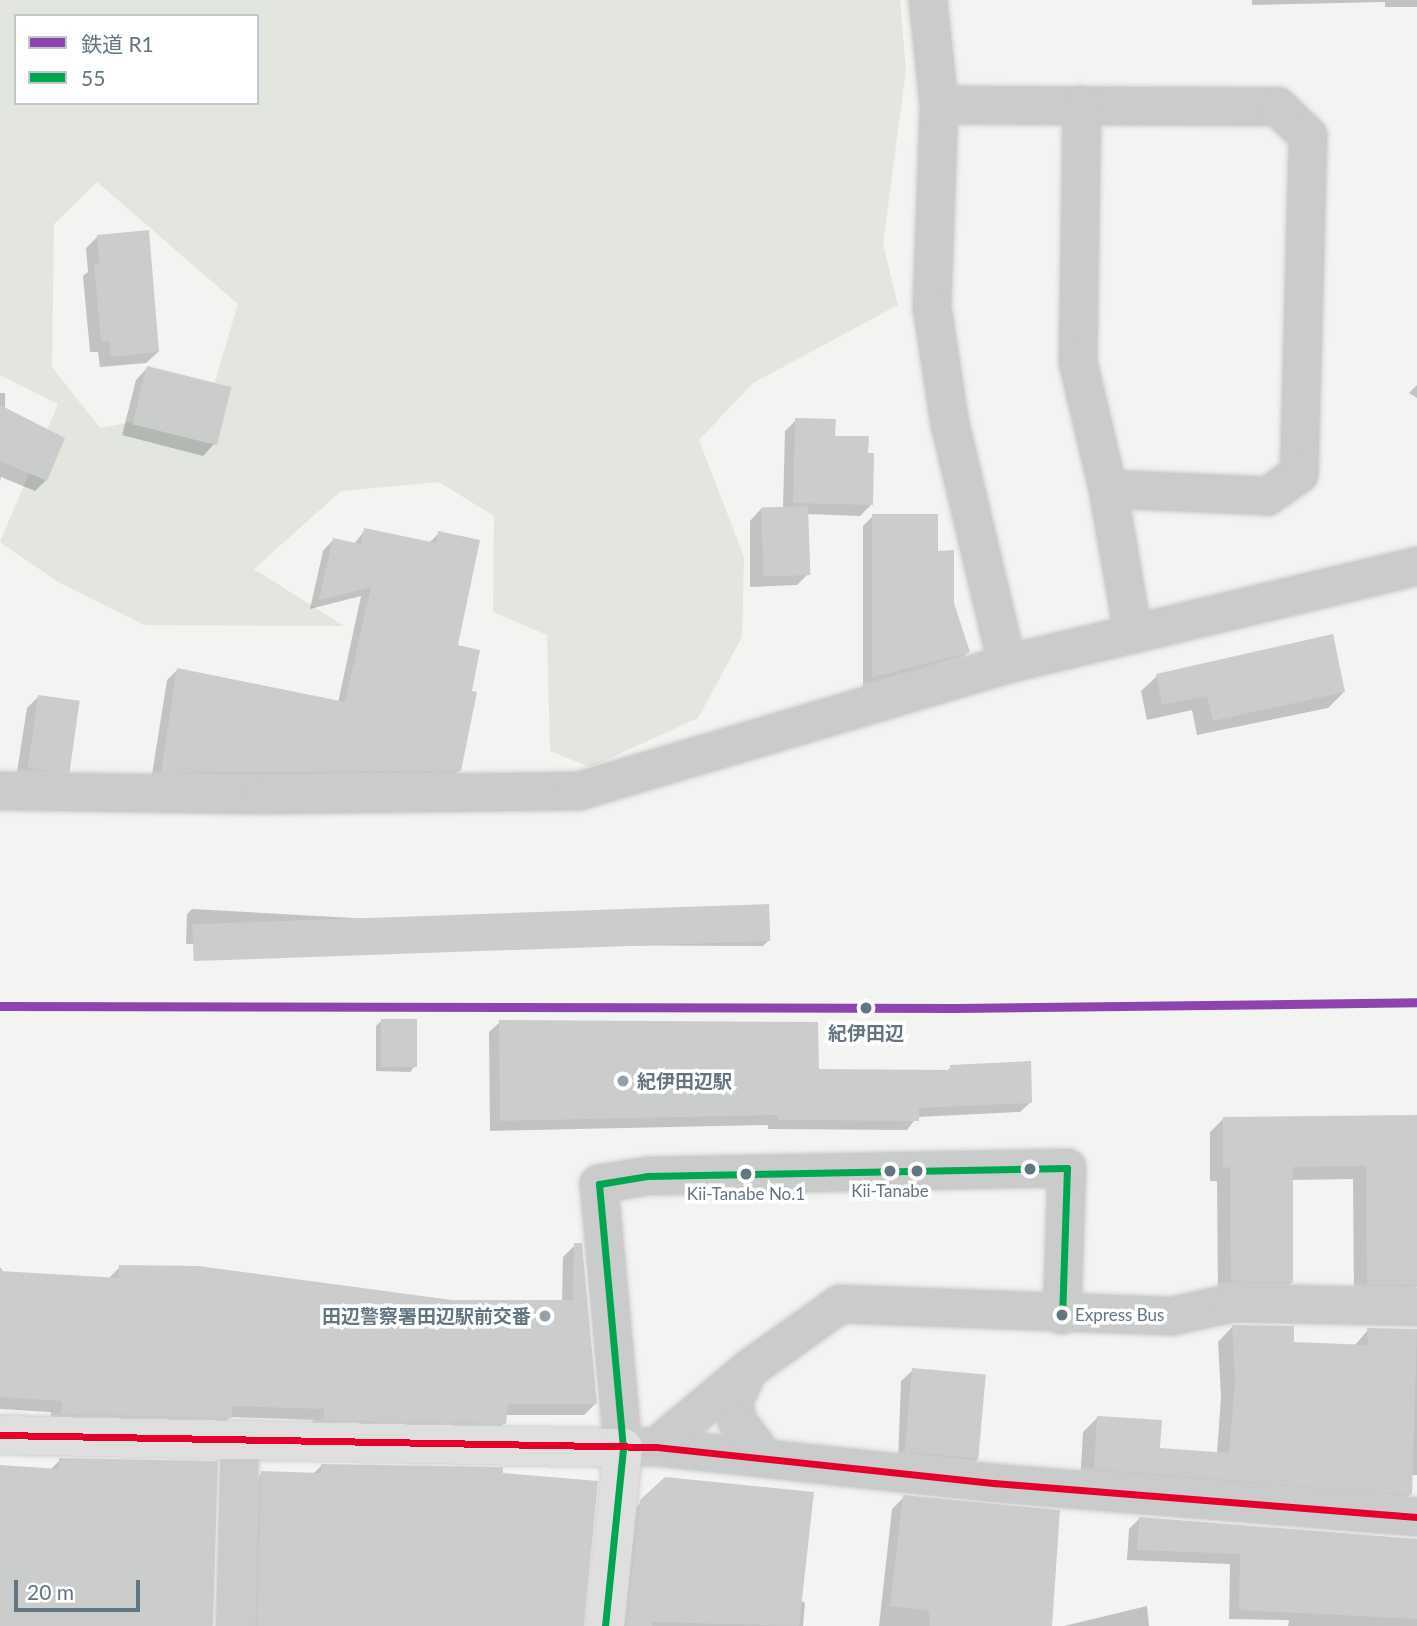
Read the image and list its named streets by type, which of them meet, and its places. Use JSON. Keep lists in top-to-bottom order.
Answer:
{
  "places": [
    "紀伊田辺",
    "紀伊田辺駅",
    "Kii-Tanabe",
    "Kii-Tanabe No.1",
    "Express Bus",
    "田辺警察署田辺駅前交番"
  ],
  "lines": ["rail line R1", "transit line 55"],
  "legend": ["鉄道 R1", "55"],
  "scale_bar": "20 m"
}
